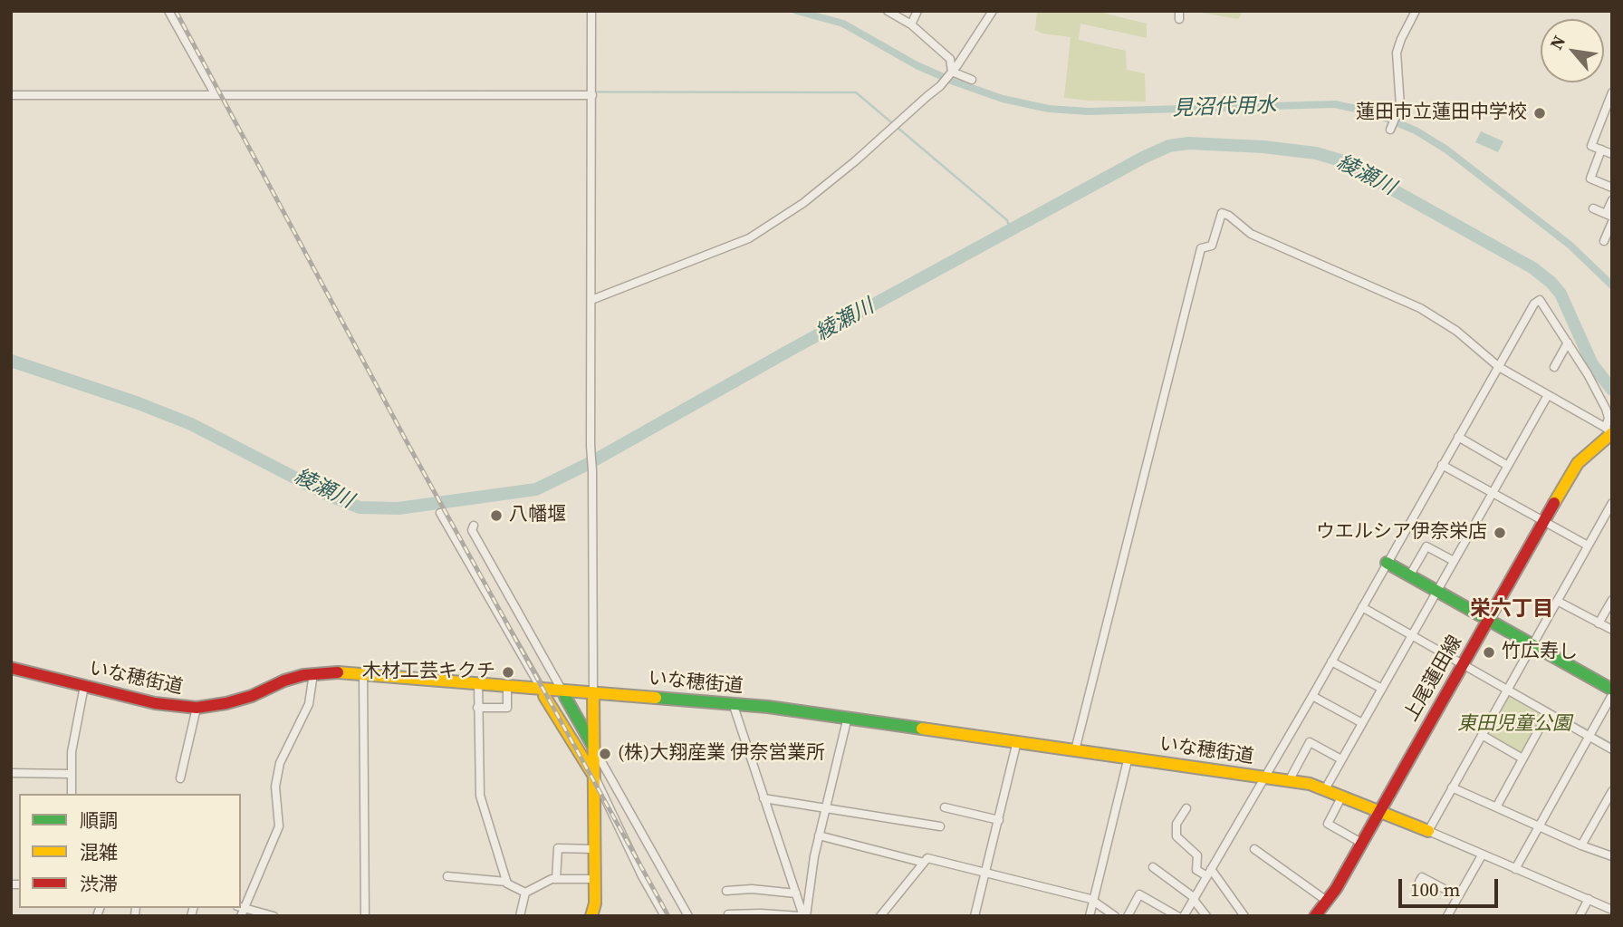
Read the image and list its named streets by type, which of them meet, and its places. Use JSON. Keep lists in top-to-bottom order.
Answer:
{
  "streets": {
    "street": ["いな穂街道", "上尾蓮田線"]
  },
  "crossings": [
    ["いな穂街道", "上尾蓮田線"]
  ],
  "districts": ["栄六丁目"],
  "water": ["見沼代用水", "綾瀬川"],
  "parks": ["東田児童公園"],
  "places": [
    "蓮田市立蓮田中学校",
    "八幡堰",
    "ウエルシア伊奈栄店",
    "竹広寿し",
    "木材工芸キクチ",
    "(株)大翔産業 伊奈営業所"
  ],
  "legend": ["順調", "混雑", "渋滞"],
  "scale_bar": "100 m",
  "north": "top left"
}
